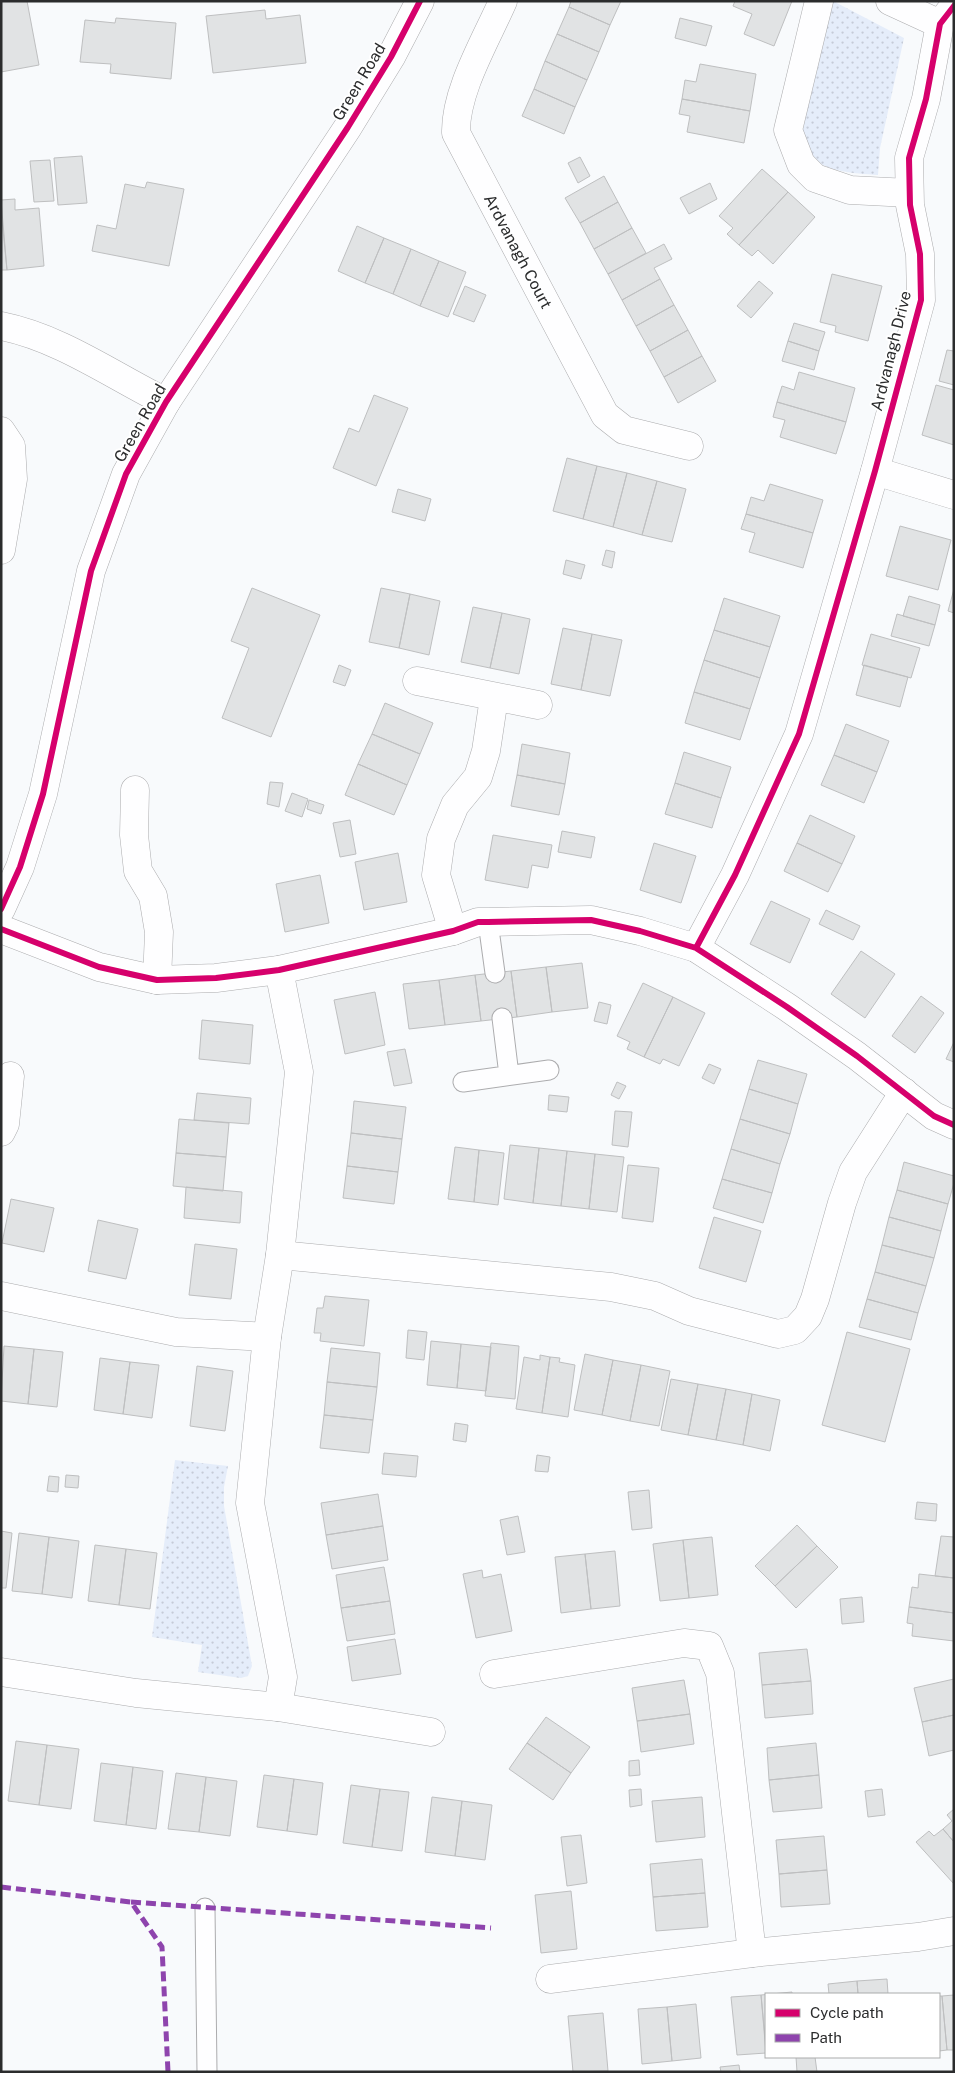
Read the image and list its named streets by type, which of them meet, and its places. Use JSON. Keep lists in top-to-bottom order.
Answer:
{
  "streets": {
    "street": ["Green Road", "Ardvanagh Court", "Ardvanagh Drive"]
  },
  "legend": ["Cycle path", "Path"]
}
